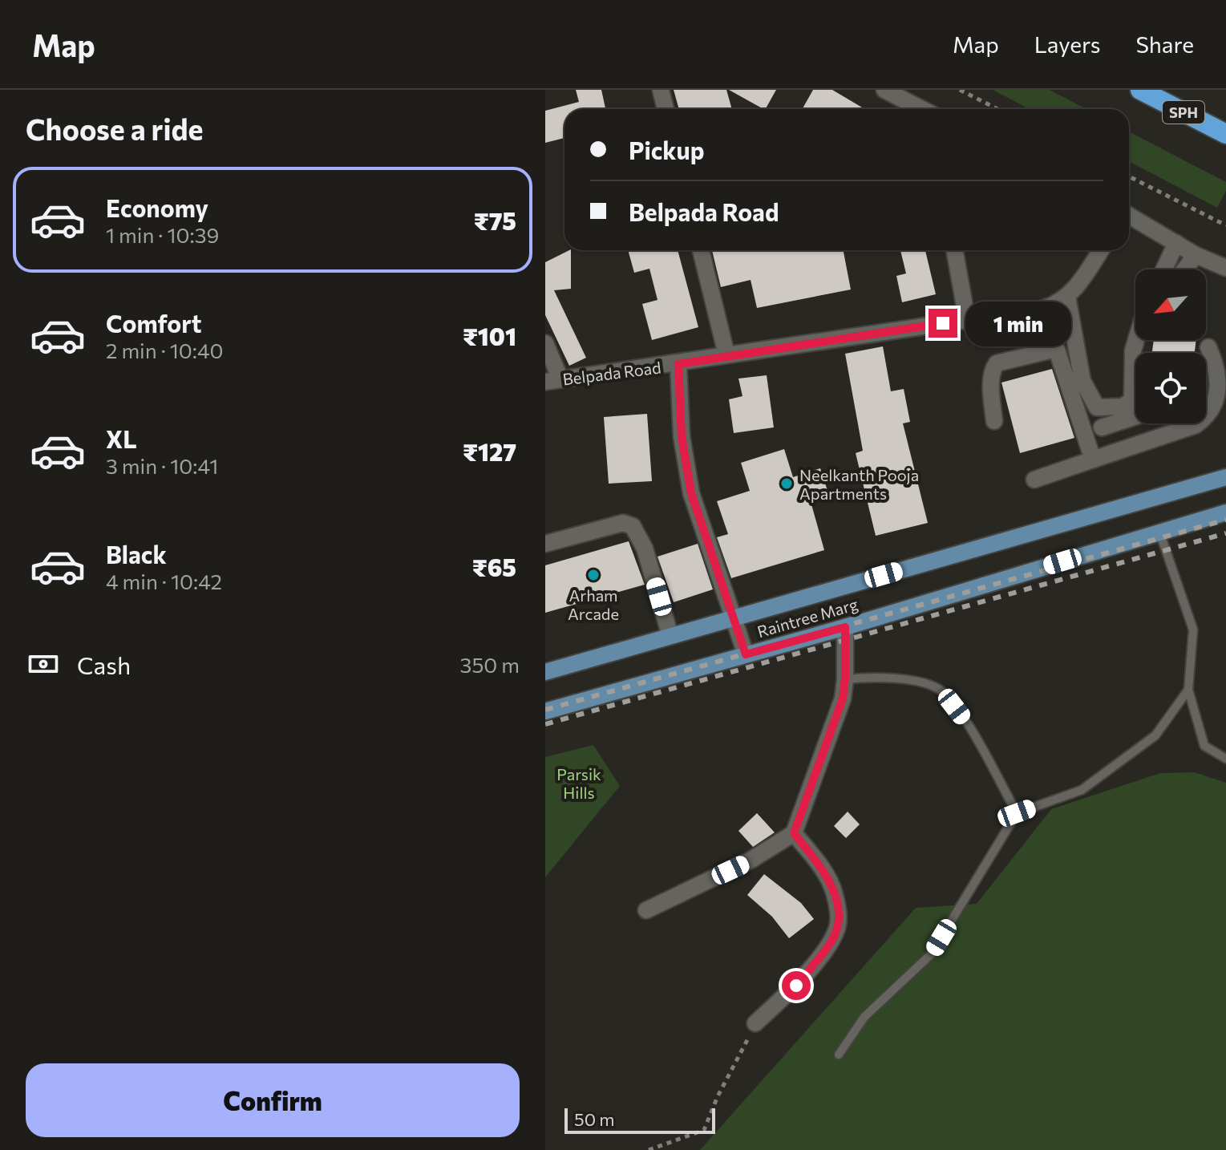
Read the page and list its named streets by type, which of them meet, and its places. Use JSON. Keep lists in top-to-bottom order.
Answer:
{
  "streets": {
    "highway": ["SPH"],
    "main road": ["Raintree Marg"],
    "street": ["Belpada Road"]
  },
  "parks": ["Parsik Hills"],
  "places": ["Neelkanth Pooja Apartments", "Arham Arcade"],
  "scale_bar": "50 m",
  "north": "bottom left",
  "page": {
    "header": "Map",
    "nav": ["Map", "Layers", "Share"],
    "heading": "Choose a ride",
    "banner": ["Pickup", "Belpada Road"],
    "list": [
      {
        "name": "Economy",
        "note": "1 min · 10:39",
        "value": "₹75"
      },
      {
        "name": "Comfort",
        "note": "2 min · 10:40",
        "value": "₹101"
      },
      {
        "name": "XL",
        "note": "3 min · 10:41",
        "value": "₹127"
      },
      {
        "name": "Black",
        "note": "4 min · 10:42",
        "value": "₹65"
      }
    ],
    "bubble": "1 min",
    "pay": ["Cash", "350 m"],
    "buttons": "Confirm",
    "scale": "50 m"
  }
}
